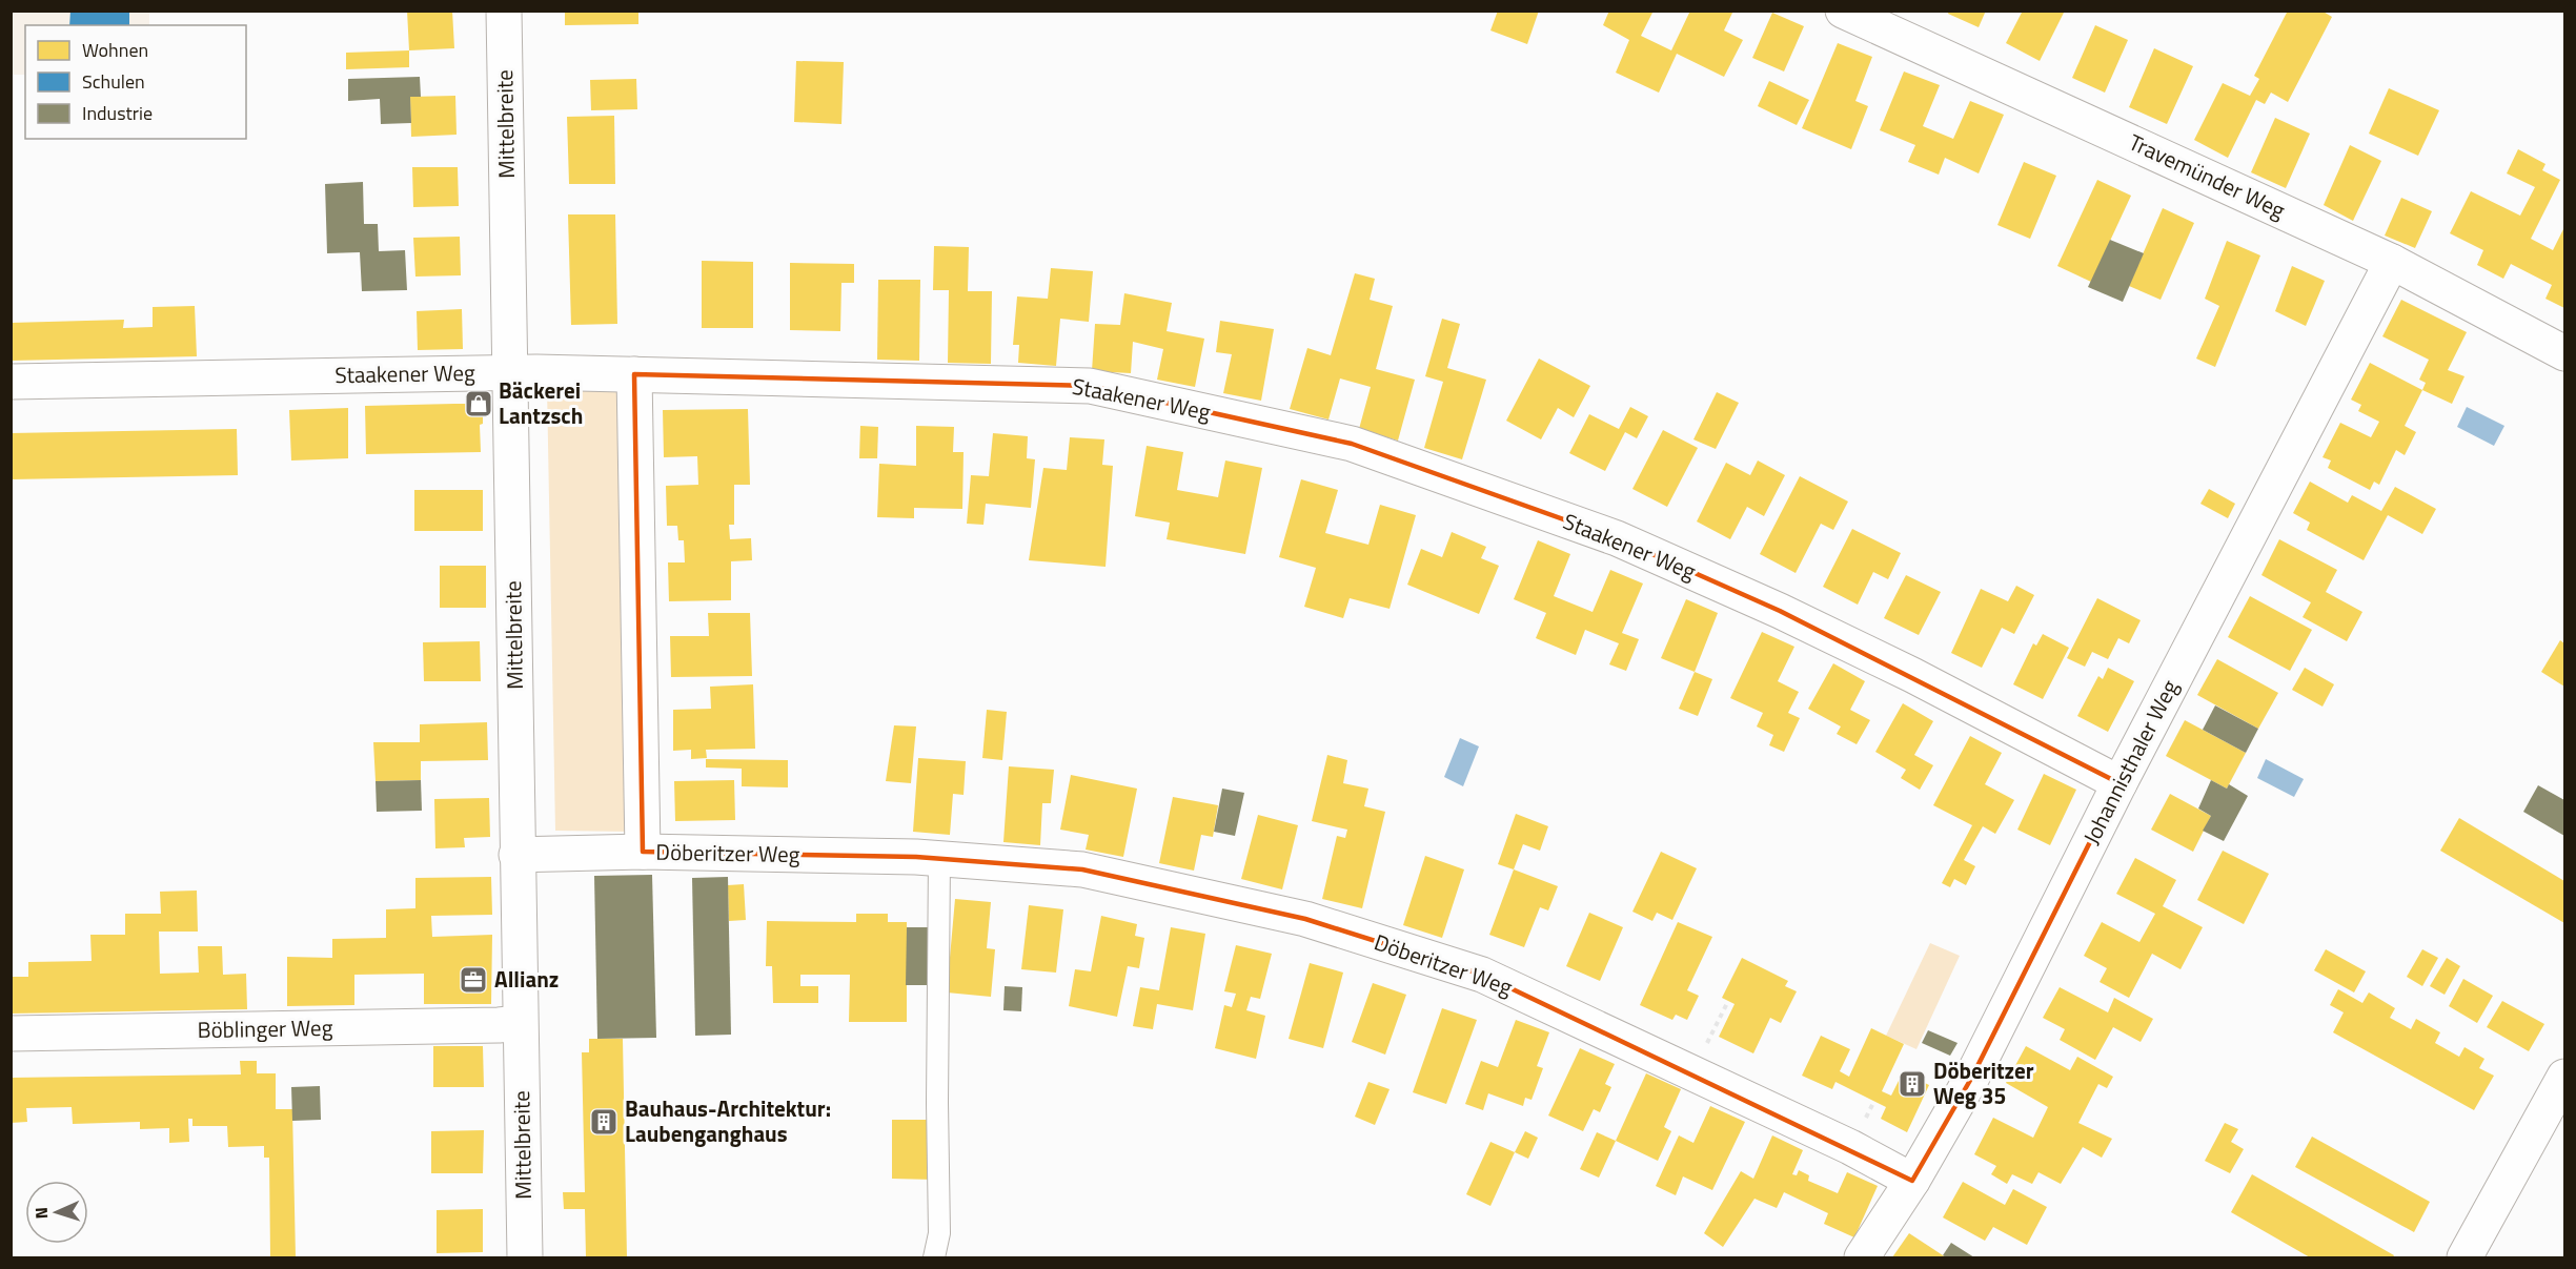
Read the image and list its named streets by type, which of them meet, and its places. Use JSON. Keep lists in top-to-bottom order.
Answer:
{
  "streets": {
    "street": [
      "Mittelbreite",
      "Travemünder Weg",
      "Staakener Weg",
      "Johannisthaler Weg",
      "Döberitzer Weg",
      "Böblinger Weg"
    ]
  },
  "crossings": [
    ["Mittelbreite", "Staakener Weg"],
    ["Mittelbreite", "Döberitzer Weg"],
    ["Mittelbreite", "Böblinger Weg"],
    ["Travemünder Weg", "Johannisthaler Weg"],
    ["Staakener Weg", "Johannisthaler Weg"],
    ["Johannisthaler Weg", "Döberitzer Weg"]
  ],
  "places": {
    "shop": ["Bäckerei Lantzsch"],
    "office": ["Allianz"],
    "building": ["Döberitzer Weg 35", "Bauhaus-Architektur: Laubenganghaus"]
  },
  "legend": ["Wohnen", "Schulen", "Industrie"],
  "north": "left"
}
